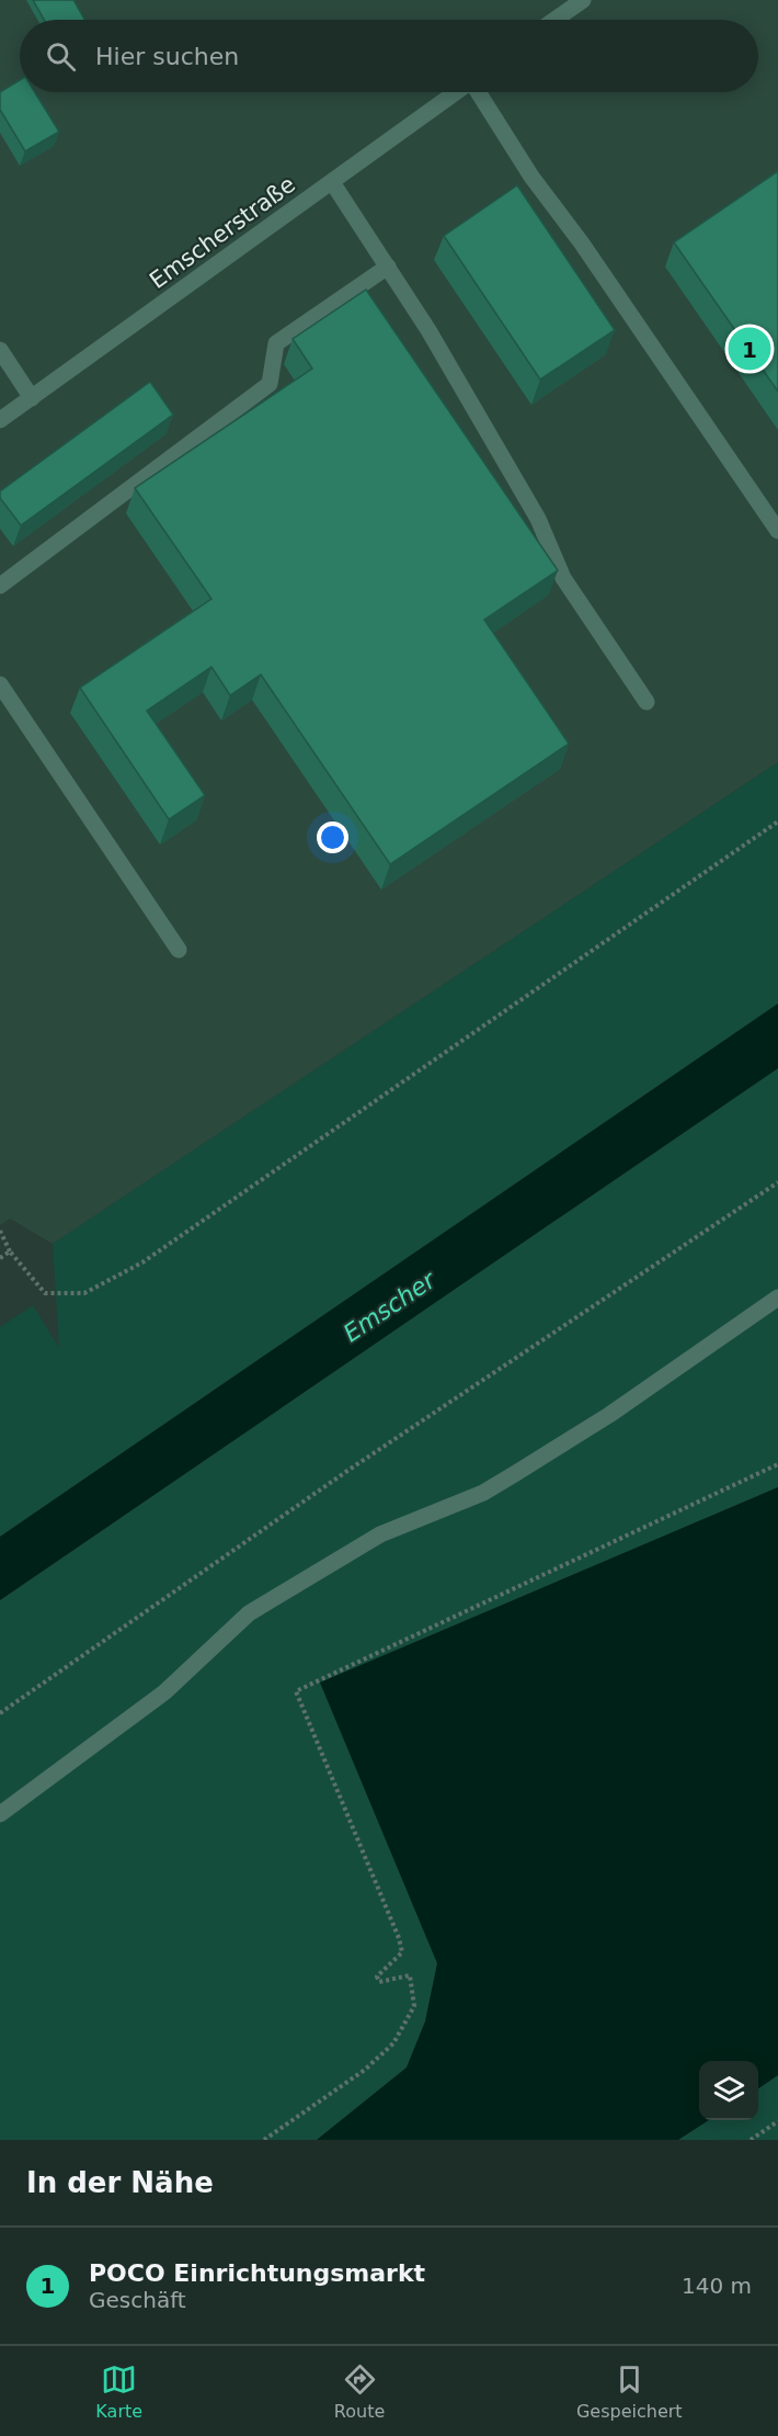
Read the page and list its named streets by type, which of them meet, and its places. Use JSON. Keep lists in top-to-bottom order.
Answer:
{
  "streets": {
    "street": ["Emscherstraße"]
  },
  "water": ["Emscher"],
  "page": {
    "search": "Hier suchen",
    "pins": "1",
    "heading": "In der Nähe",
    "list": [
      {
        "mark": "1",
        "name": "POCO Einrichtungsmarkt",
        "note": "Geschäft",
        "value": "140 m"
      }
    ],
    "nav": ["Karte", "Route", "Gespeichert"]
  }
}
